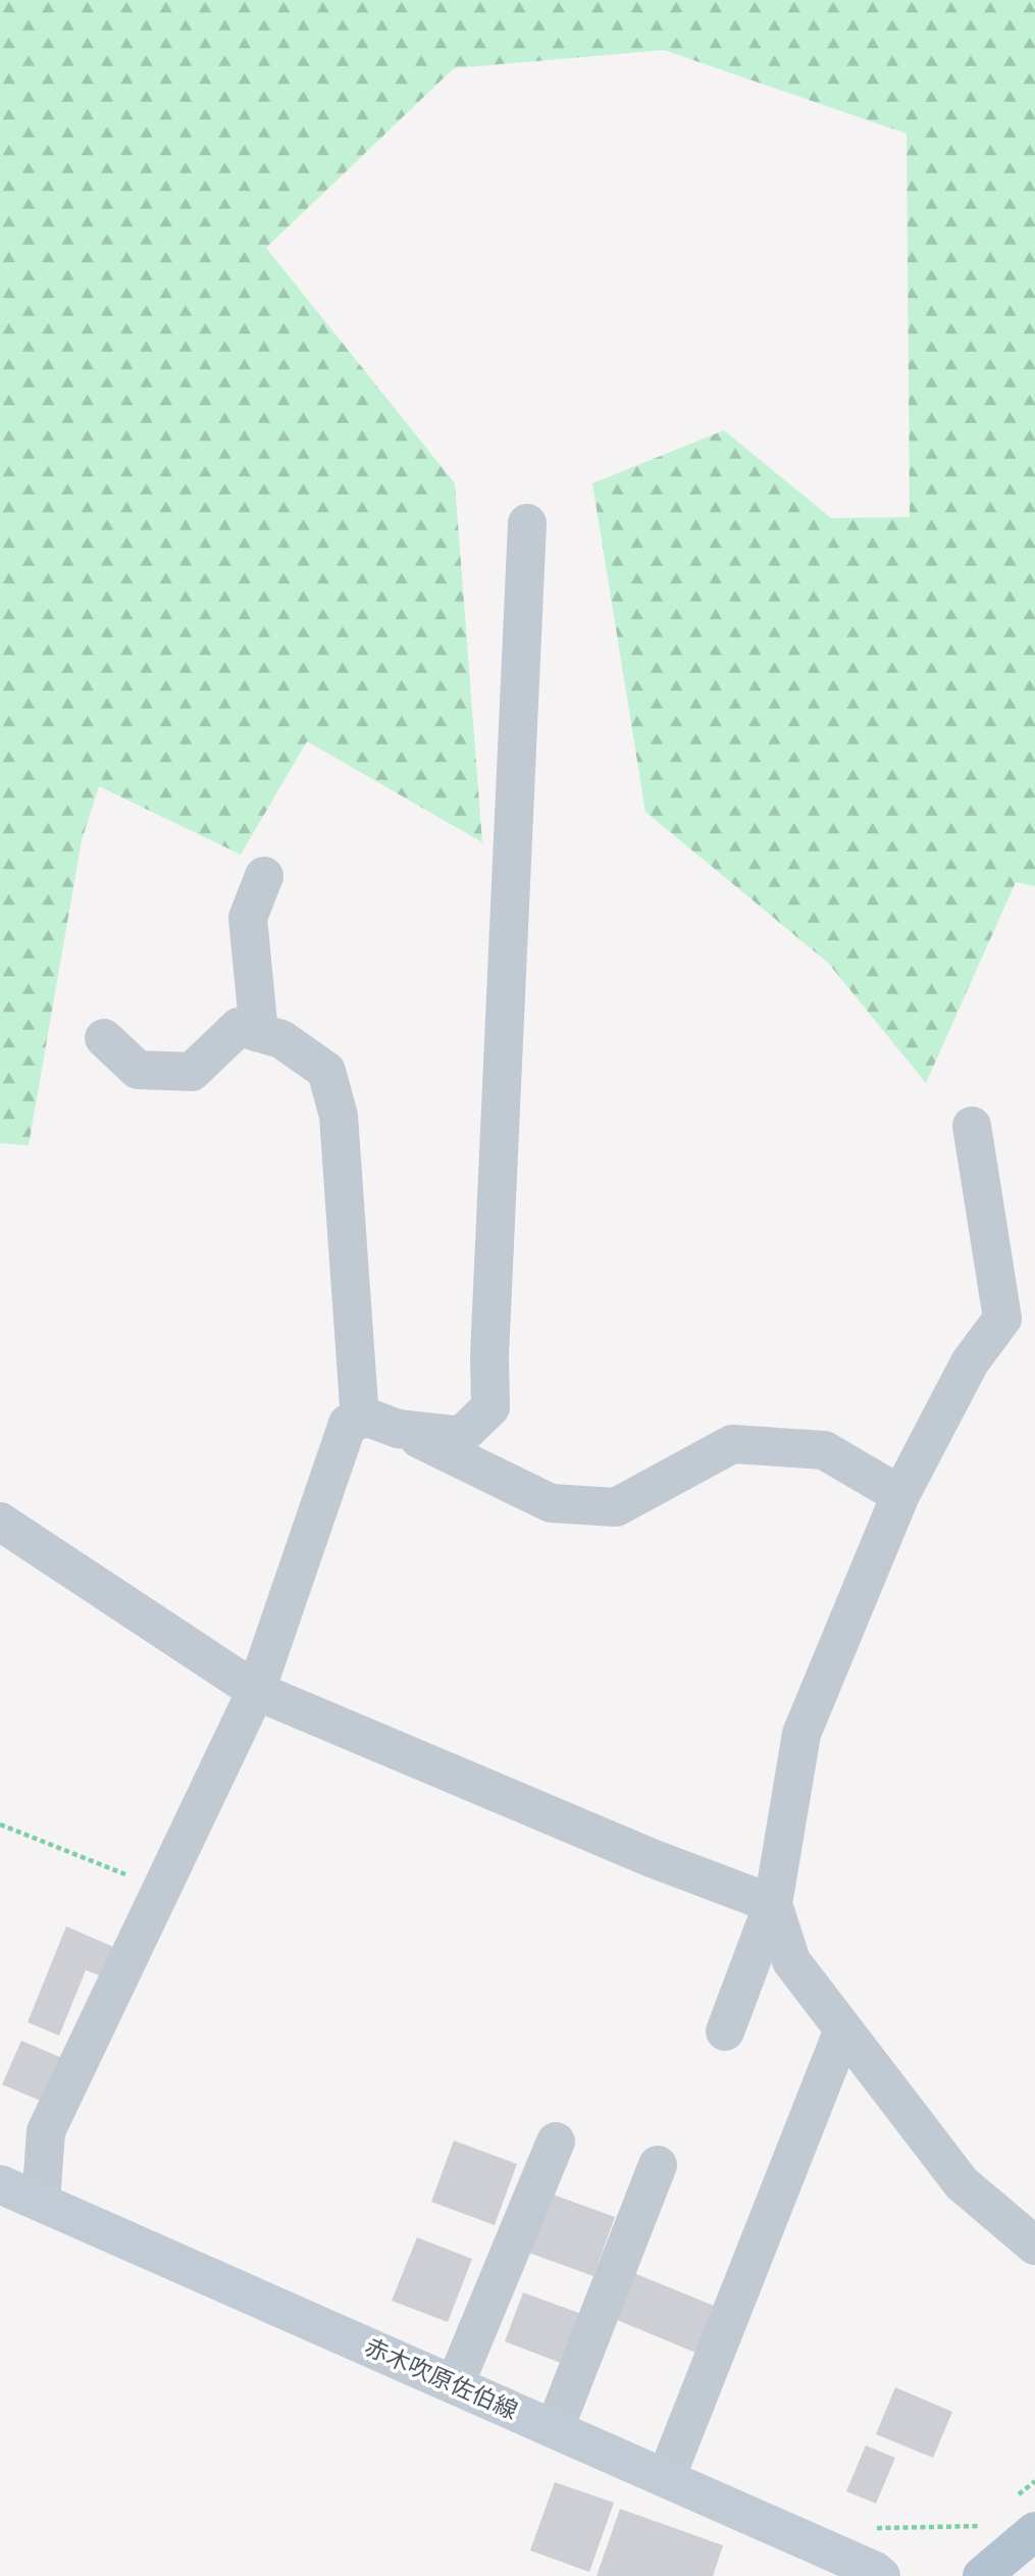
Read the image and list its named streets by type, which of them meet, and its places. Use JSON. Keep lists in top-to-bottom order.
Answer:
{
  "streets": {
    "main road": ["赤木吹原佐伯線"]
  }
}
